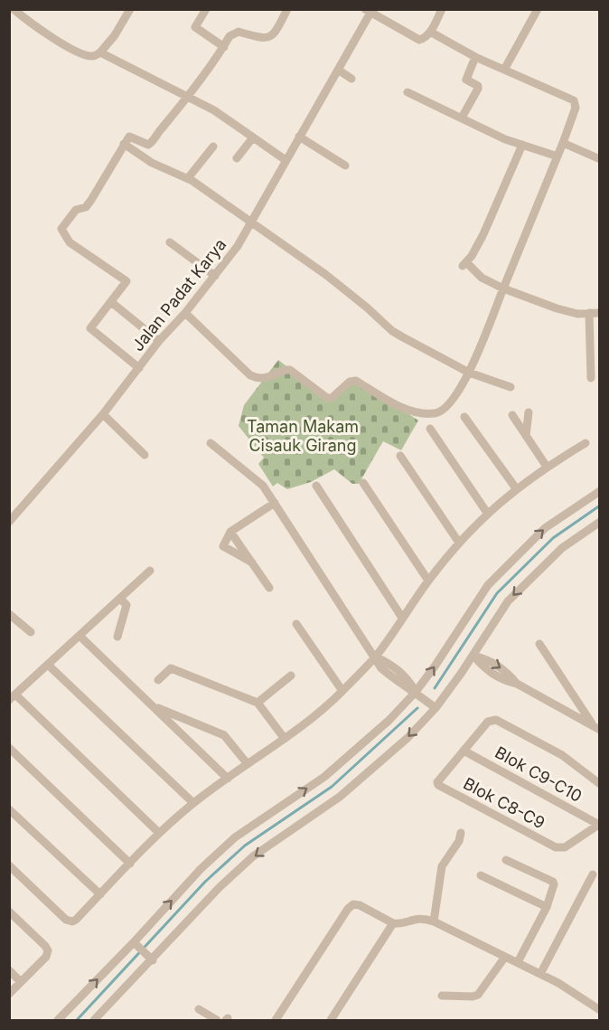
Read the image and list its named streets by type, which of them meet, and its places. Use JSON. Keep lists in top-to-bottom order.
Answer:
{
  "streets": {
    "street": ["Jalan Padat Karya", "Blok C9-C10", "Blok C8-C9"]
  },
  "crossings": [
    ["Blok C9-C10", "Blok C8-C9"]
  ],
  "parks": ["Taman Makam Cisauk Girang"]
}
